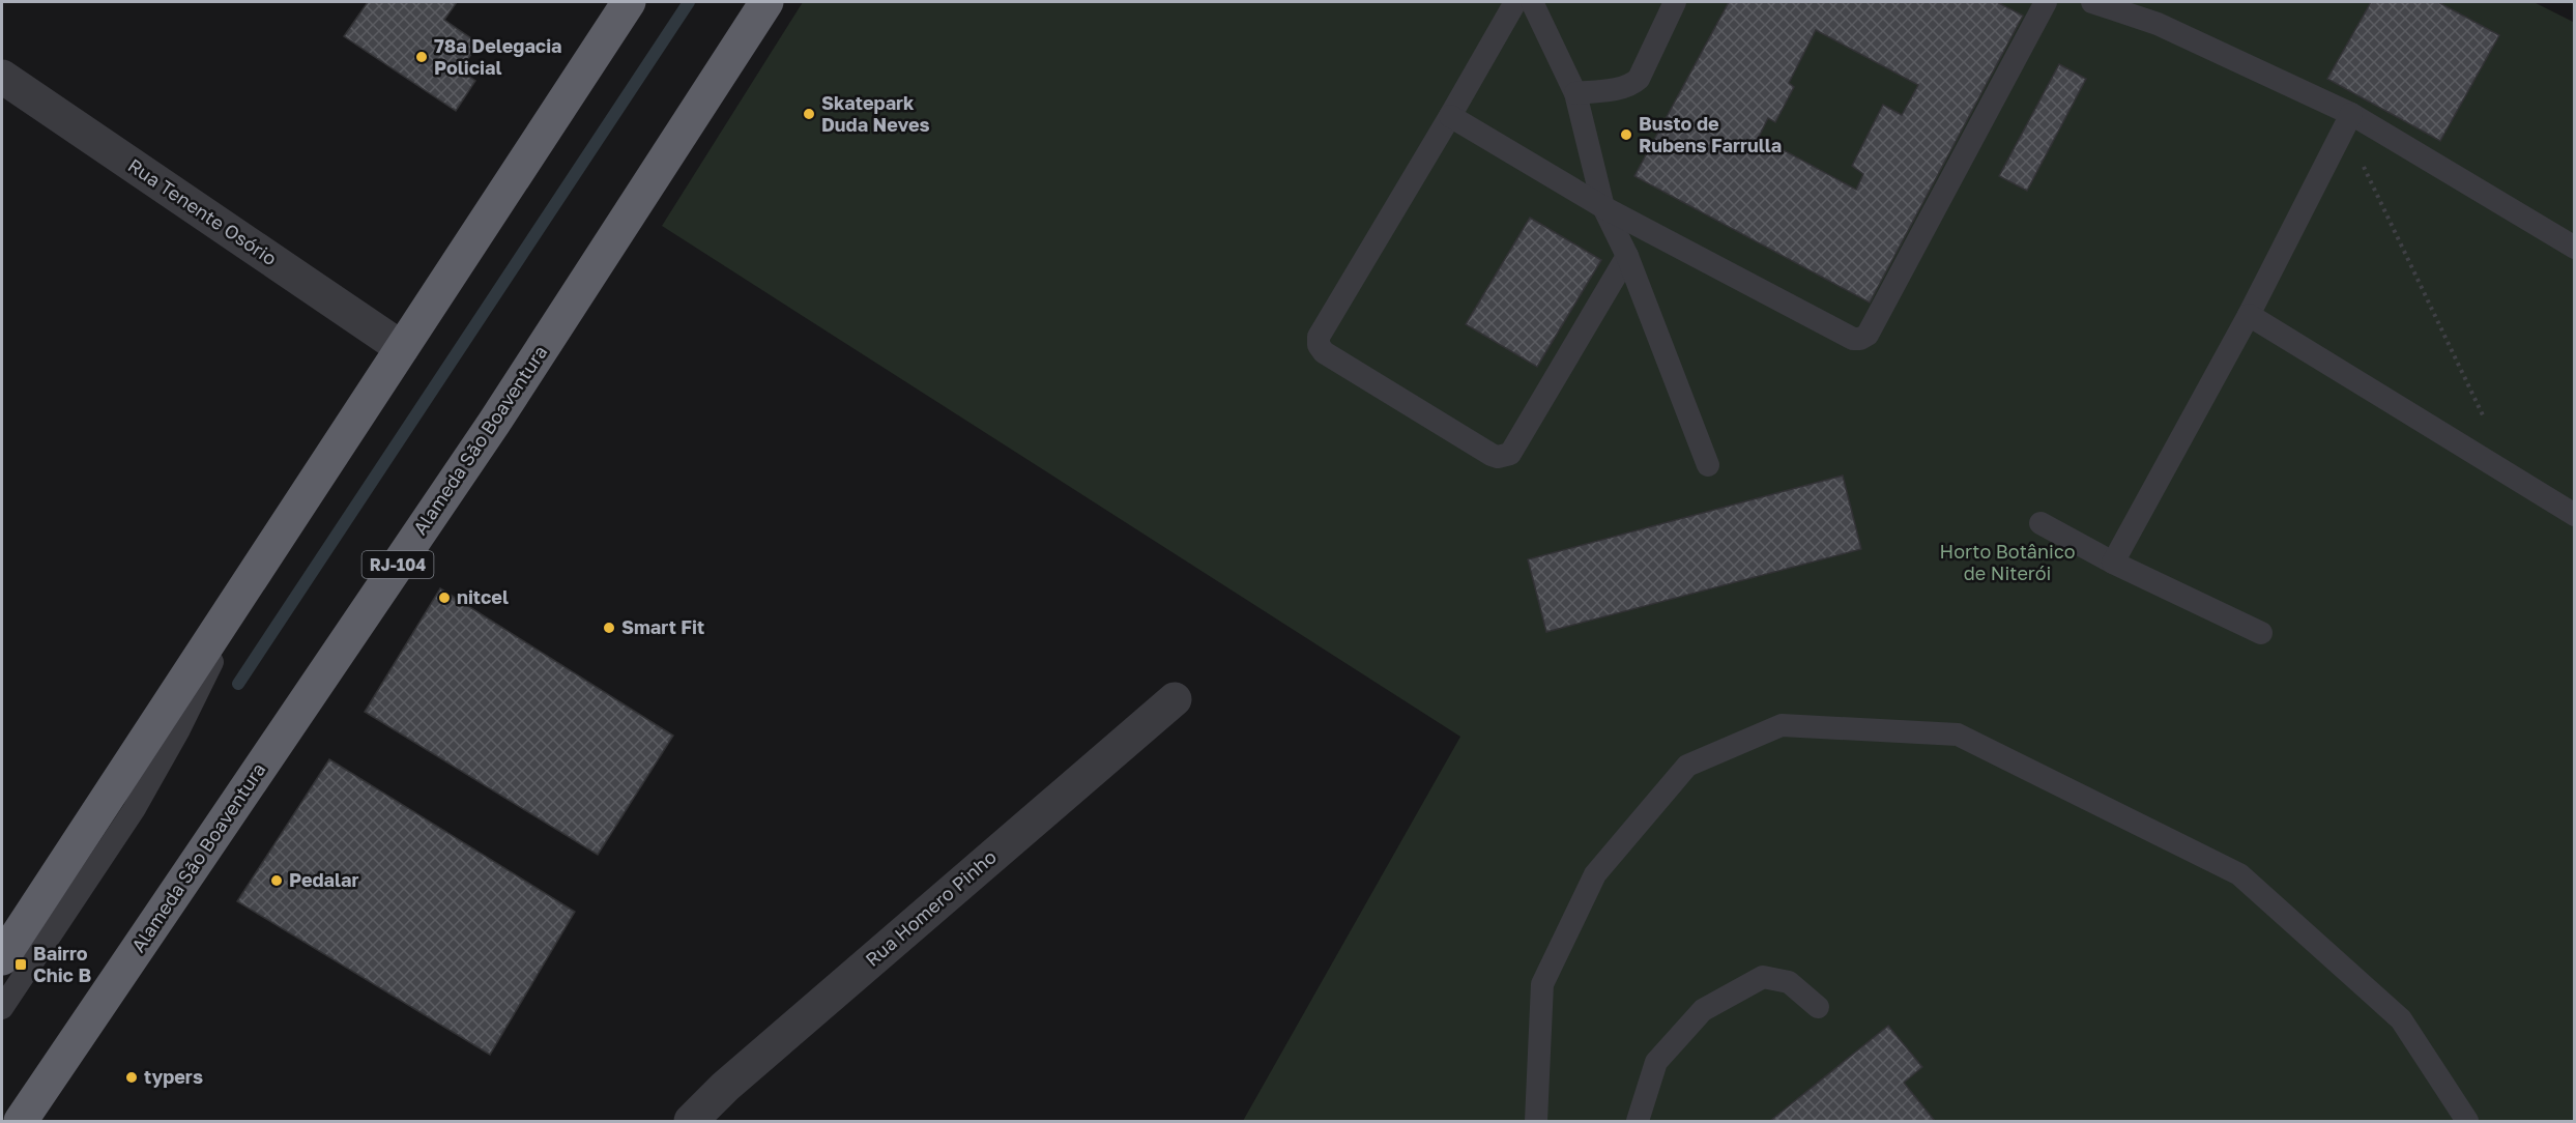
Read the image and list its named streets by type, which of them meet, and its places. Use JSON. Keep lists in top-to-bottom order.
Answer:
{
  "streets": {
    "highway": ["Alameda São Boaventura", "RJ-104"],
    "street": ["Rua Tenente Osório", "Rua Homero Pinho"]
  },
  "parks": ["Horto Botânico de Niterói"],
  "places": {
    "other": [
      "78a Delegacia Policial",
      "Skatepark Duda Neves",
      "Busto de Rubens Farrulla",
      "nitcel",
      "Smart Fit",
      "Pedalar",
      "typers"
    ],
    "transit": ["Bairro Chic B"]
  }
}
